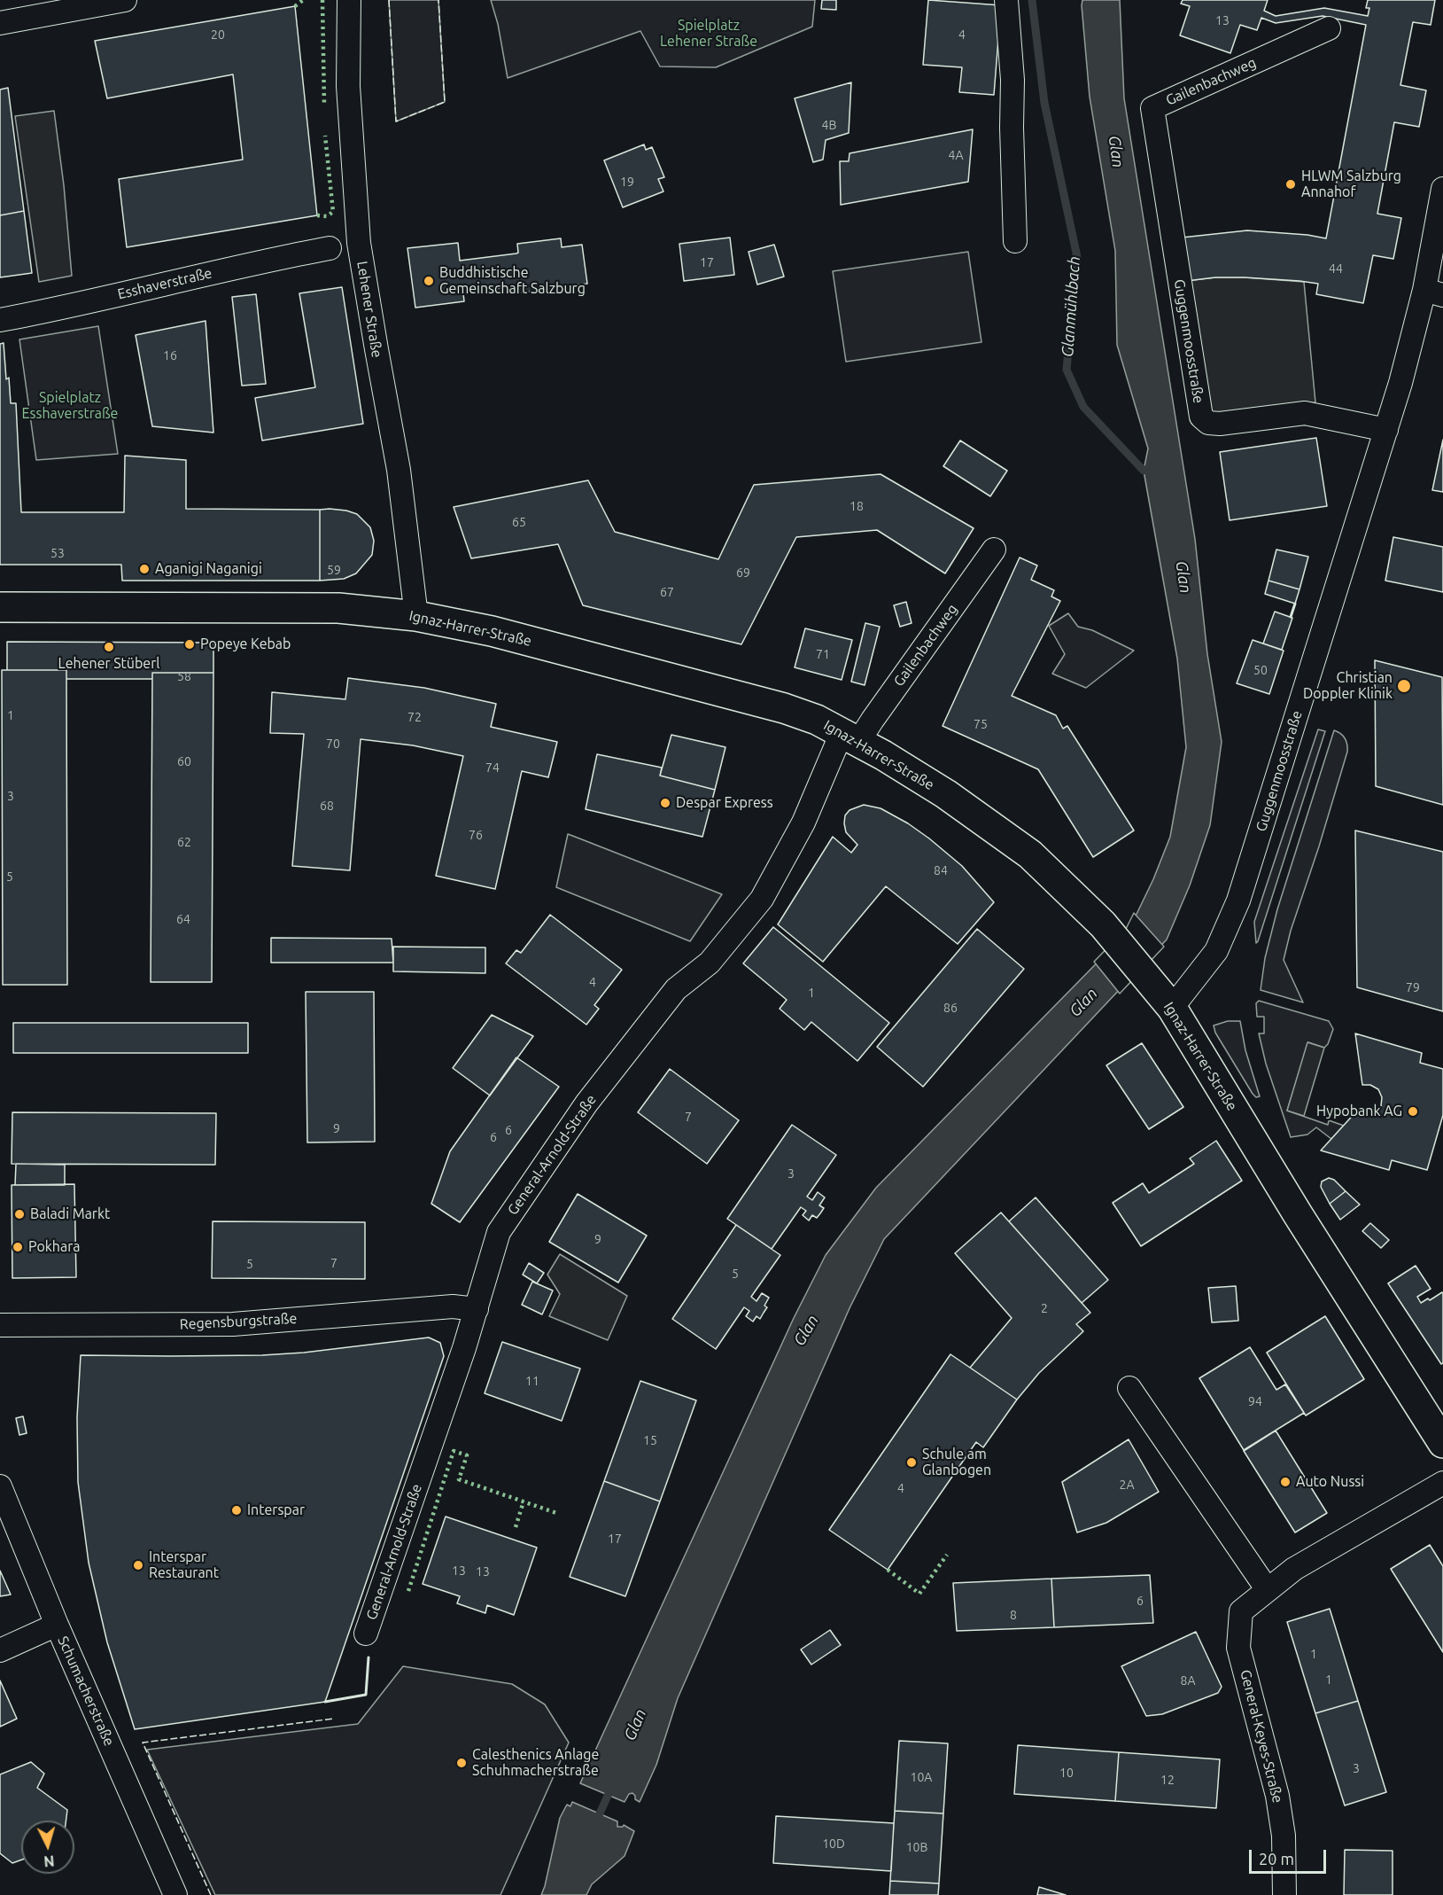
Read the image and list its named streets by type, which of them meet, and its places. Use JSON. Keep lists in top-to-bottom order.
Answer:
{
  "streets": {
    "main road": ["Ignaz-Harrer-Straße"],
    "street": [
      "Gailenbachweg",
      "Esshaverstraße",
      "Lehener Straße",
      "Guggenmoosstraße",
      "General-Arnold-Straße",
      "Regensburgstraße",
      "Schumacherstraße",
      "General-Keyes-Straße"
    ]
  },
  "crossings": [
    ["Gailenbachweg", "Guggenmoosstraße"],
    ["Gailenbachweg", "Ignaz-Harrer-Straße"],
    ["Gailenbachweg", "General-Arnold-Straße"],
    ["Lehener Straße", "Ignaz-Harrer-Straße"],
    ["Guggenmoosstraße", "Ignaz-Harrer-Straße"],
    ["Ignaz-Harrer-Straße", "General-Arnold-Straße"],
    ["General-Arnold-Straße", "Regensburgstraße"]
  ],
  "water": ["Glan", "Glanmühlbach"],
  "parks": ["Spielplatz Lehener Straße", "Spielplatz Esshaverstraße"],
  "places": [
    "HLWM Salzburg Annahof",
    "Buddhistische Gemeinschaft Salzburg",
    "Aganigi Naganigi",
    "Popeye Kebab",
    "Lehener Stüberl",
    "Christian Doppler Klinik",
    "Despar Express",
    "Hypobank AG",
    "Baladi Markt",
    "Pokhara",
    "Schule am Glanbogen",
    "Auto Nussi",
    "Interspar",
    "Interspar Restaurant",
    "Calesthenics Anlage Schuhmacherstraße"
  ],
  "house_numbers": [
    "13",
    "20",
    "4",
    "4B",
    "4A",
    "19",
    "17",
    "44",
    "16",
    "18",
    "65",
    "53",
    "59",
    "69",
    "67",
    "71",
    "50",
    "58",
    "1",
    "72",
    "75",
    "70",
    "60",
    "74",
    "3",
    "68",
    "76",
    "62",
    "84",
    "5",
    "64",
    "4",
    "79",
    "1",
    "86",
    "7",
    "9",
    "6",
    "6",
    "3",
    "9",
    "7",
    "5",
    "5",
    "2",
    "11",
    "94",
    "15",
    "2A",
    "4",
    "17",
    "13",
    "13",
    "6",
    "8",
    "1",
    "1",
    "8A",
    "3",
    "10",
    "10A",
    "12",
    "10D",
    "10B"
  ],
  "scale_bar": "20 m",
  "north": "bottom"
}
